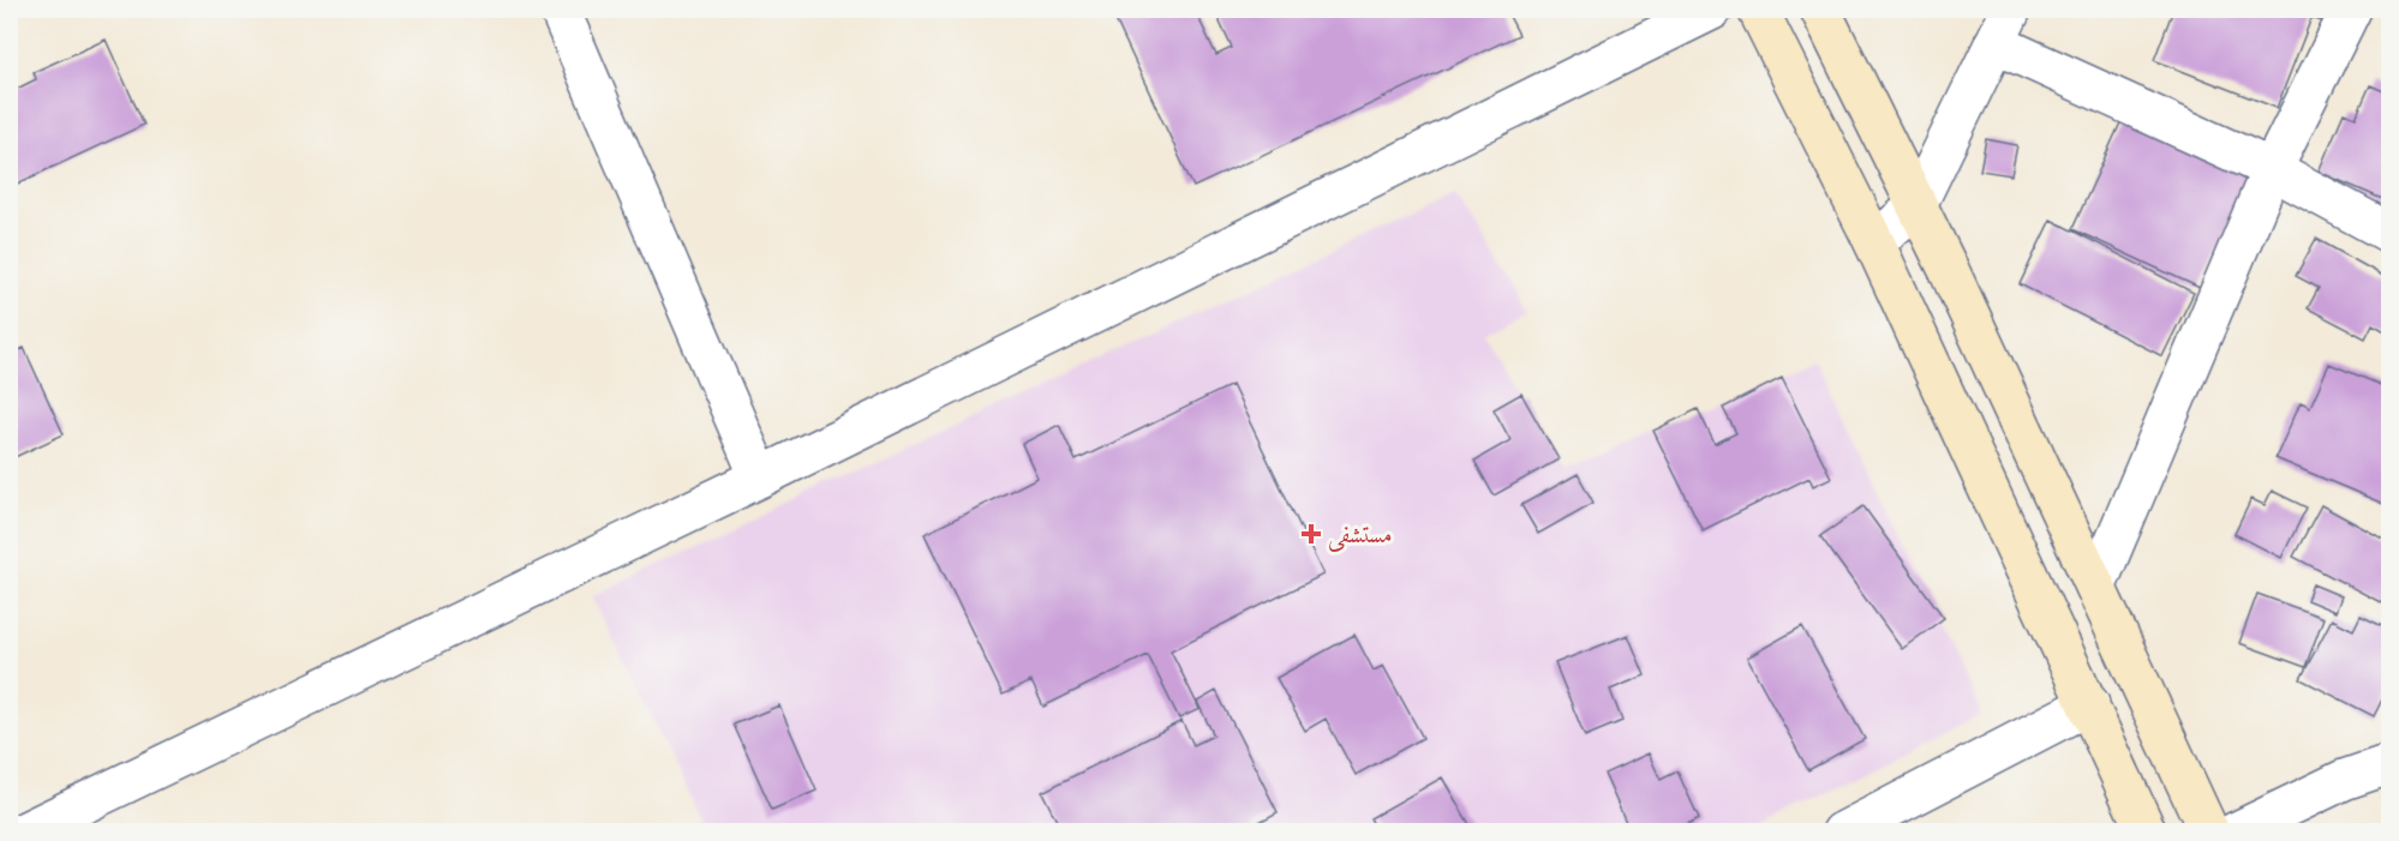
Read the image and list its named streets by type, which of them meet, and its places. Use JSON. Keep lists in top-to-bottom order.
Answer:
{
  "places": {
    "health": ["مستشفى"]
  }
}
